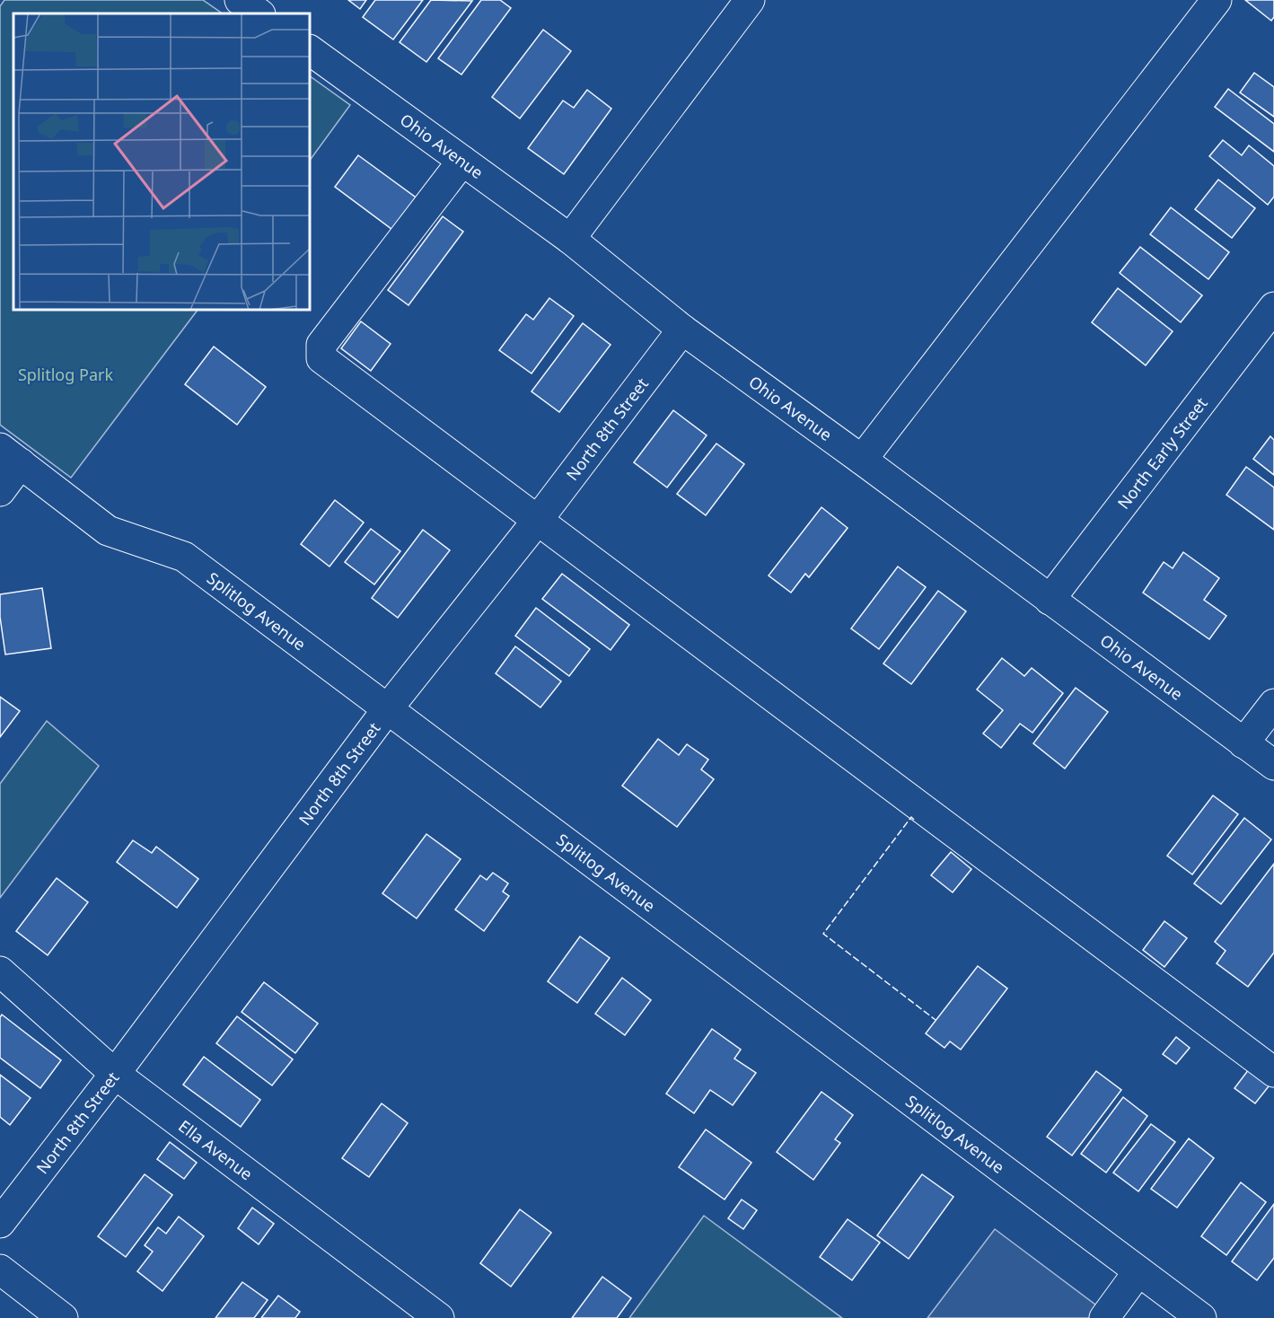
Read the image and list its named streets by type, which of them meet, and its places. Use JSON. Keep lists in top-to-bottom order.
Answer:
{
  "streets": {
    "street": [
      "Ohio Avenue",
      "North 8th Street",
      "North Early Street",
      "Splitlog Avenue",
      "Ella Avenue"
    ]
  },
  "crossings": [
    ["Ohio Avenue", "North 8th Street"],
    ["Ohio Avenue", "North Early Street"],
    ["North 8th Street", "Splitlog Avenue"],
    ["North 8th Street", "Ella Avenue"]
  ],
  "parks": ["Splitlog Park"]
}
